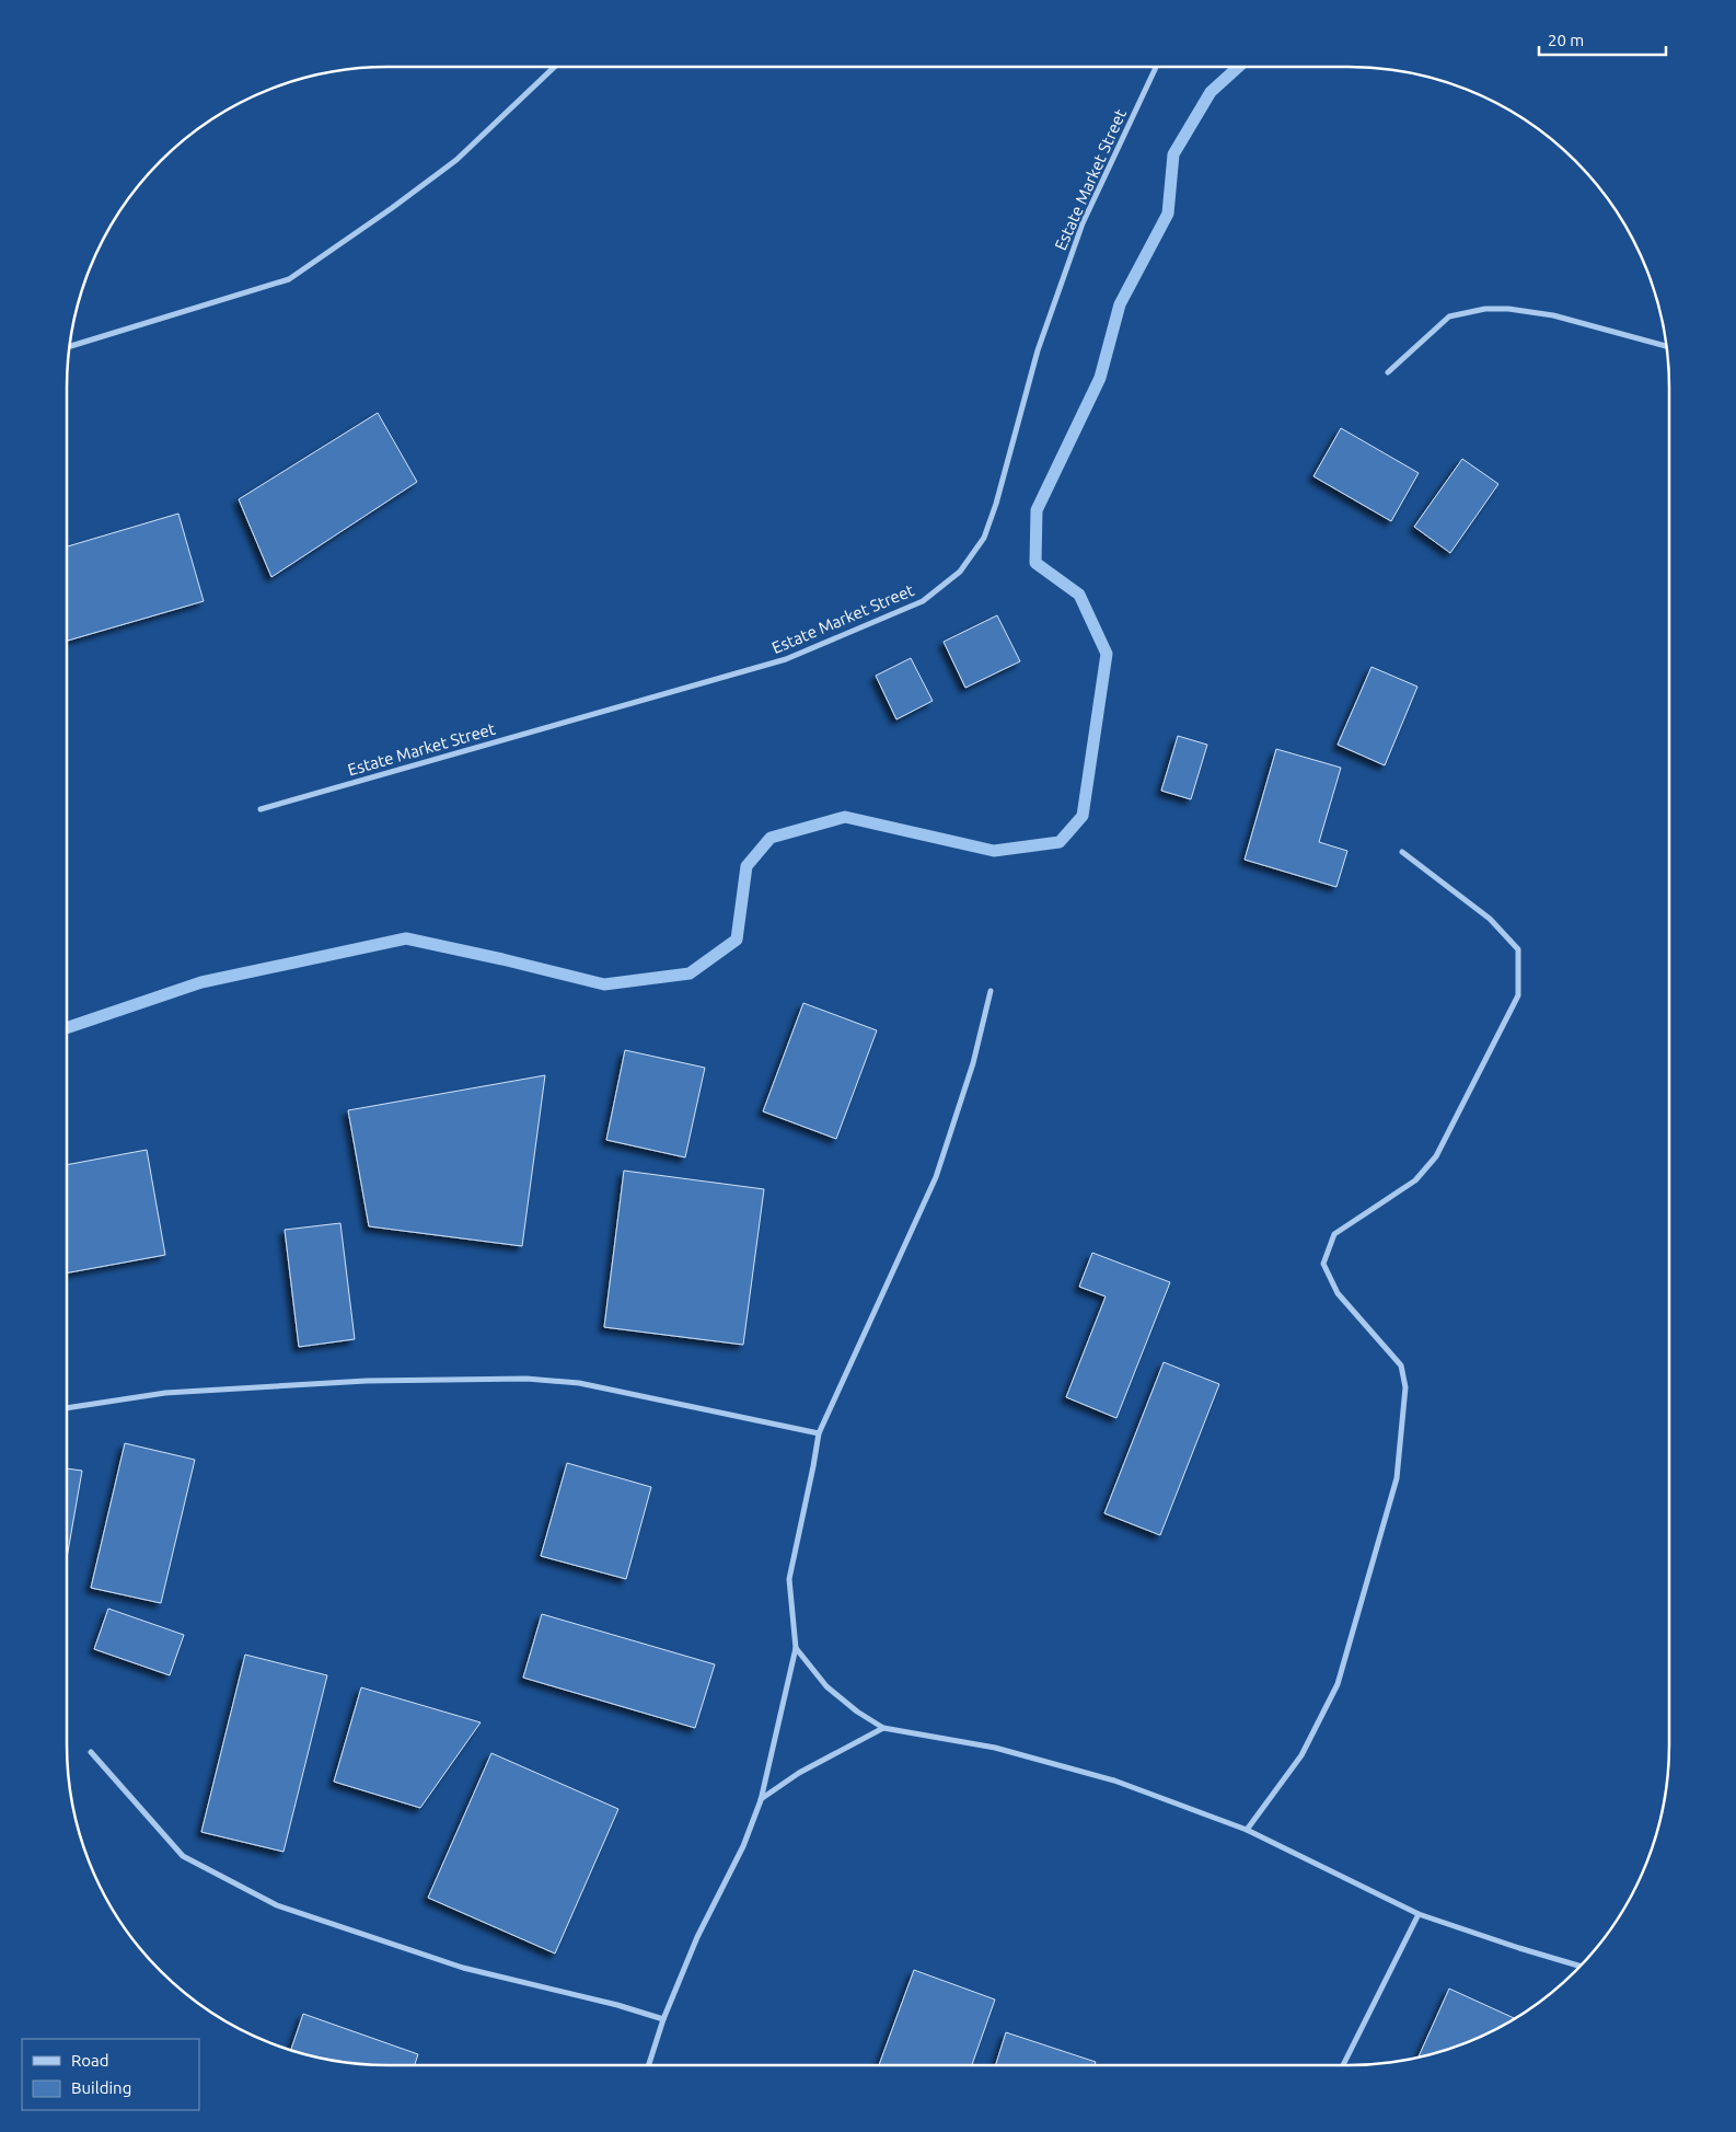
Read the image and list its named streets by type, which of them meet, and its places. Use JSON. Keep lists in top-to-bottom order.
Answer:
{
  "streets": {
    "street": ["Estate Market Street"]
  },
  "legend": ["Road", "Building"],
  "scale_bar": "20 m"
}
